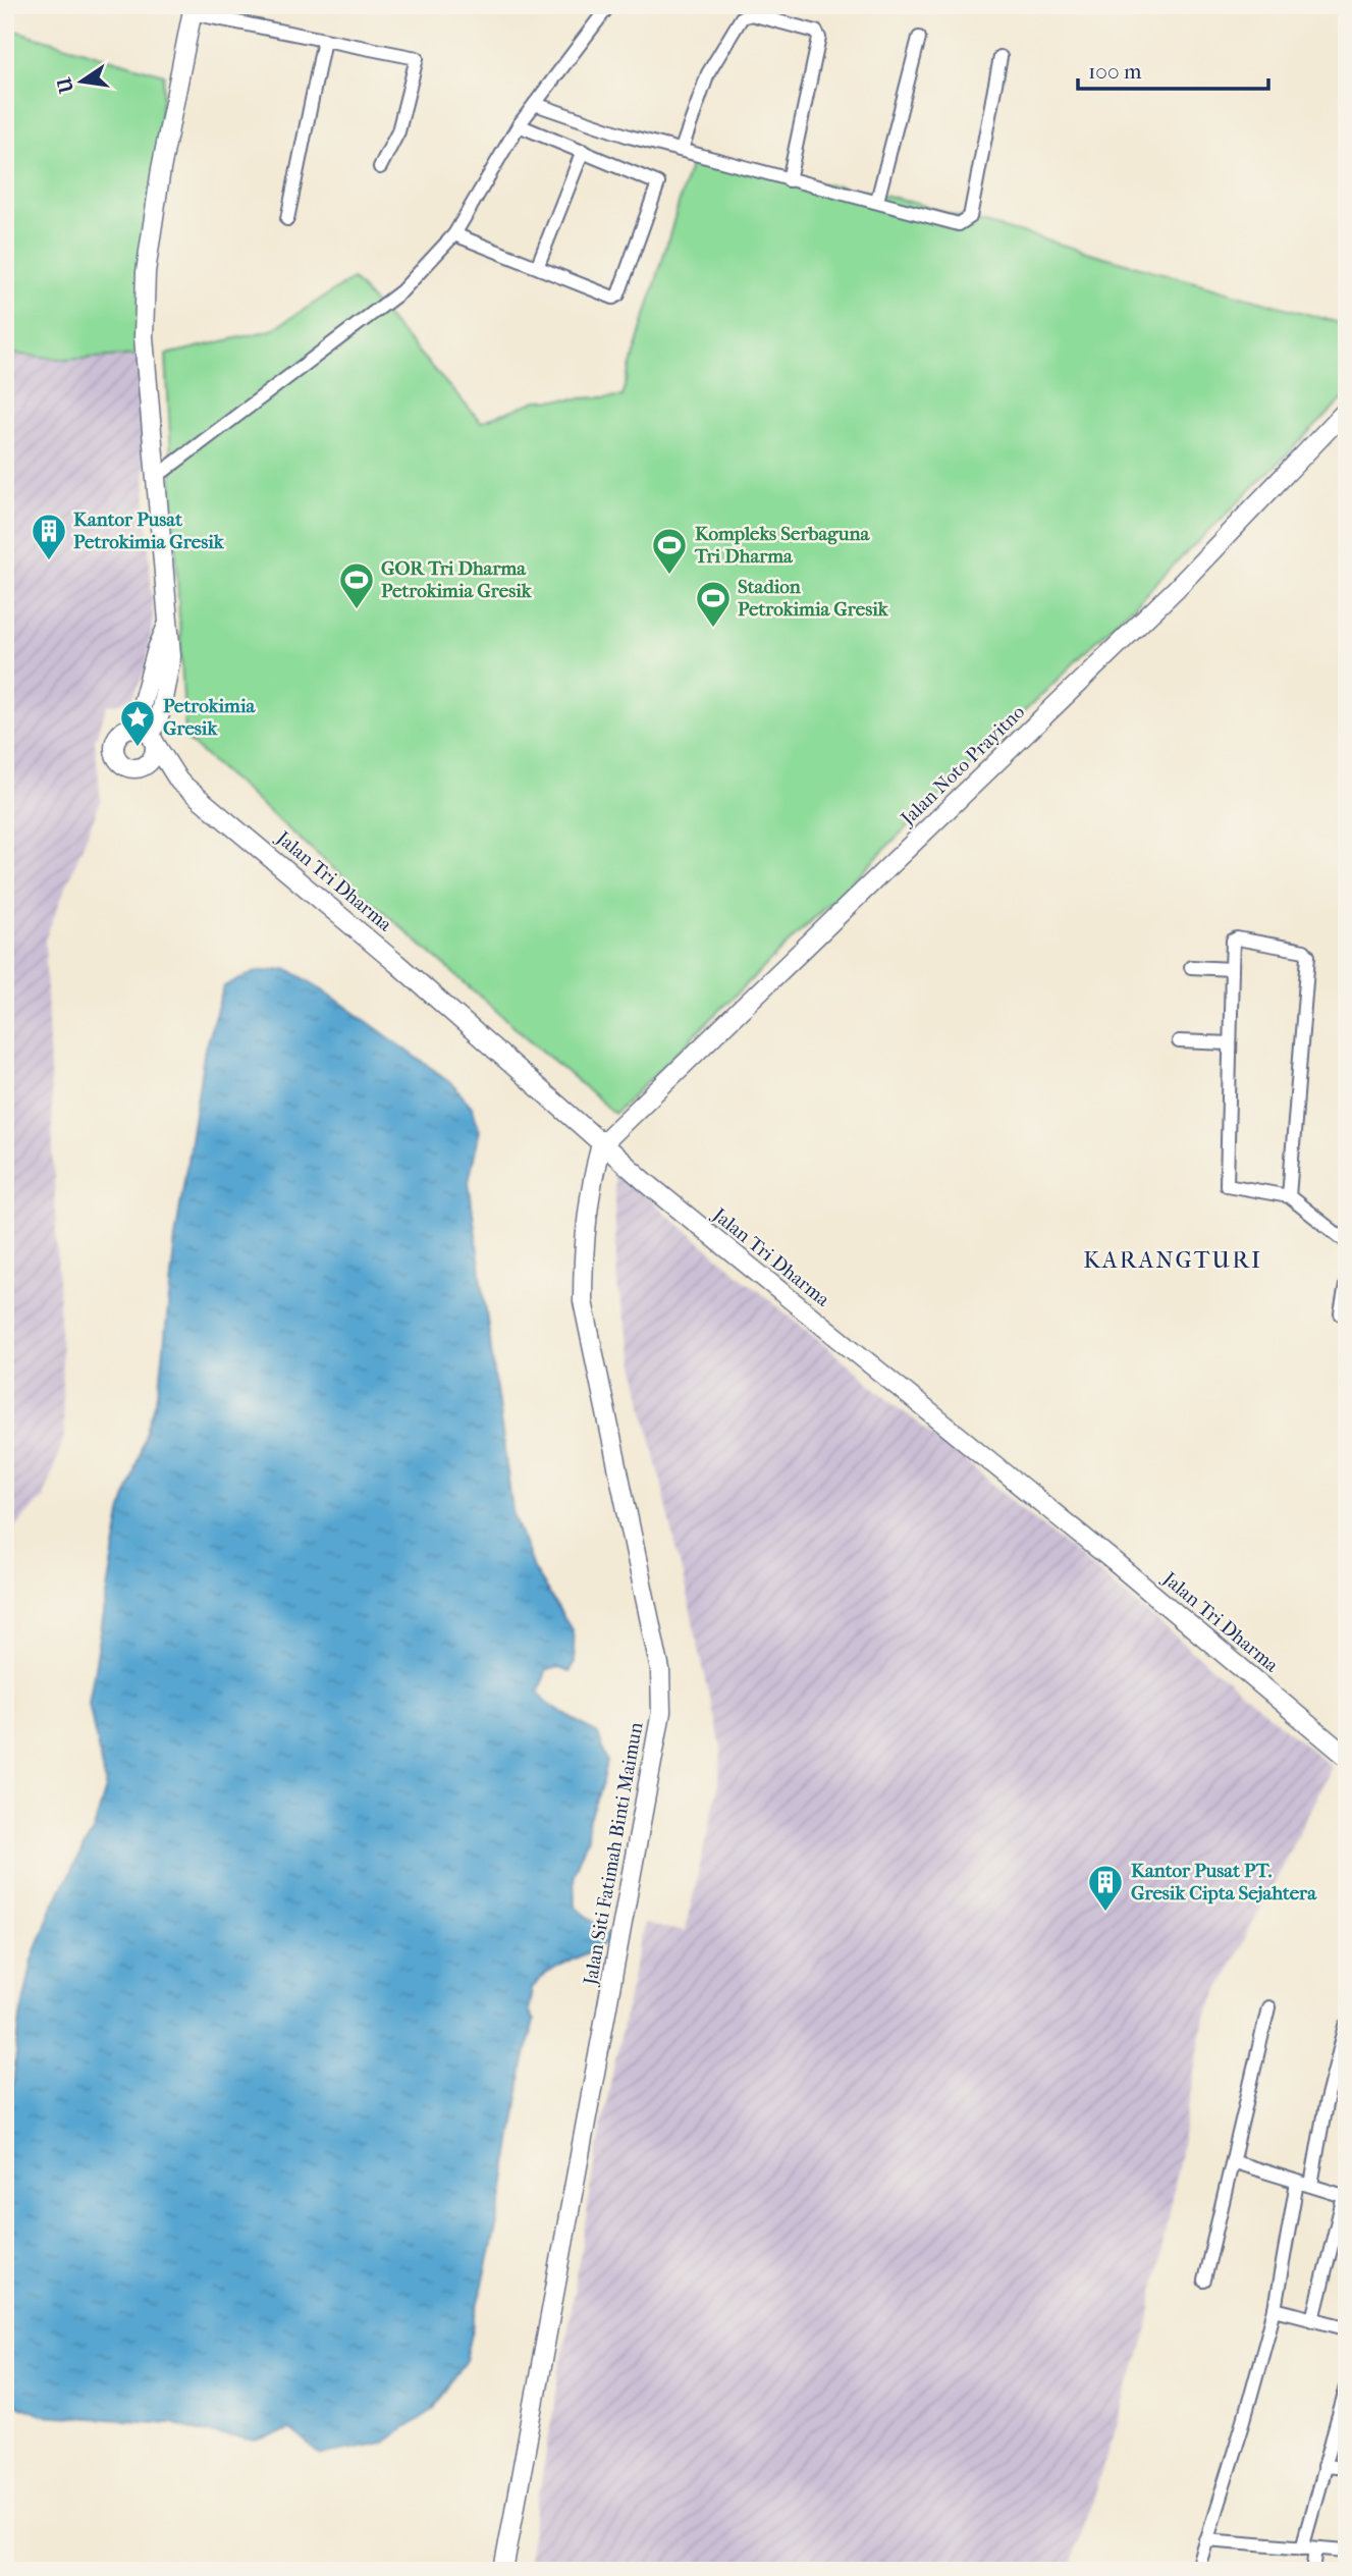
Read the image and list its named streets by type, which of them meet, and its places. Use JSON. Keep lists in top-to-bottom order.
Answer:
{
  "streets": {
    "street": ["Jalan Noto Prayitno", "Jalan Tri Dharma", "Jalan Siti Fatimah Binti Maimun"]
  },
  "crossings": [
    ["Jalan Noto Prayitno", "Jalan Tri Dharma"],
    ["Jalan Noto Prayitno", "Jalan Siti Fatimah Binti Maimun"],
    ["Jalan Tri Dharma", "Jalan Siti Fatimah Binti Maimun"]
  ],
  "districts": ["KARANGTURI"],
  "places": {
    "building": ["Kantor Pusat Petrokimia Gresik", "Kantor Pusat PT. Gresik Cipta Sejahtera"],
    "sports": ["Kompleks Serbaguna Tri Dharma", "GOR Tri Dharma Petrokimia Gresik", "Stadion Petrokimia Gresik"],
    "place": ["Petrokimia Gresik"]
  },
  "scale_bar": "100 m",
  "north": "left"
}
